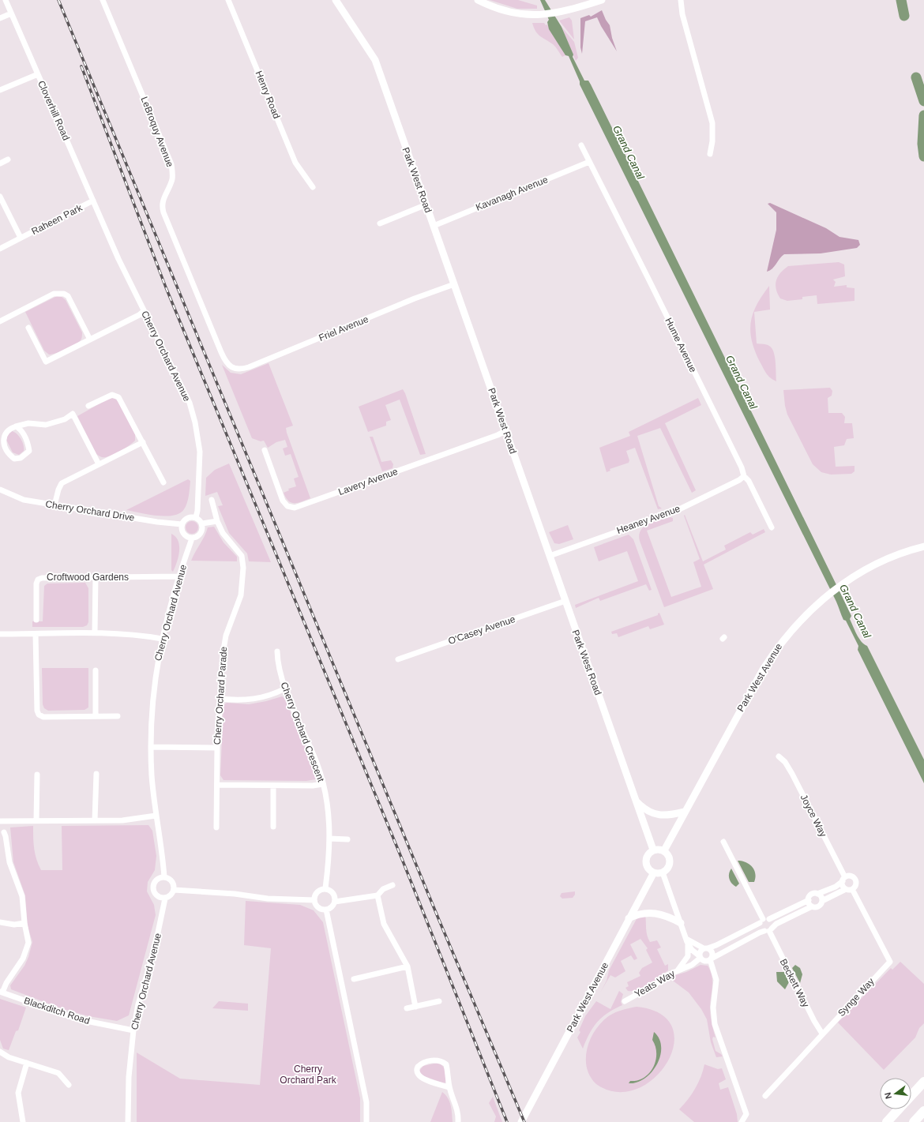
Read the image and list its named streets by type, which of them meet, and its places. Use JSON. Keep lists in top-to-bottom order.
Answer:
{
  "streets": {
    "street": [
      "Henry Road",
      "Cloverhill Road",
      "LeBroquy Avenue",
      "Park West Road",
      "Kavanagh Avenue",
      "Raheen Park",
      "Friel Avenue",
      "Hume Avenue",
      "Cherry Orchard Avenue",
      "Lavery Avenue",
      "Cherry Orchard Drive",
      "Heaney Avenue",
      "Croftwood Gardens",
      "O'Casey Avenue",
      "Park West Avenue",
      "Cherry Orchard Parade",
      "Cherry Orchard Crescent",
      "Joyce Way",
      "Beckett Way",
      "Yeats Way",
      "Synge Way",
      "Blackditch Road"
    ]
  },
  "crossings": [
    ["Cloverhill Road", "Raheen Park"],
    ["Cloverhill Road", "Cherry Orchard Avenue"],
    ["LeBroquy Avenue", "Friel Avenue"],
    ["Park West Road", "Kavanagh Avenue"],
    ["Park West Road", "Friel Avenue"],
    ["Park West Road", "Lavery Avenue"],
    ["Park West Road", "Heaney Avenue"],
    ["Park West Road", "O'Casey Avenue"],
    ["Park West Road", "Park West Avenue"],
    ["Kavanagh Avenue", "Hume Avenue"],
    ["Hume Avenue", "Heaney Avenue"],
    ["Cherry Orchard Avenue", "Cherry Orchard Drive"],
    ["Cherry Orchard Avenue", "Croftwood Gardens"],
    ["Cherry Orchard Avenue", "Blackditch Road"],
    ["Joyce Way", "Synge Way"],
    ["Beckett Way", "Synge Way"]
  ],
  "water": ["Grand Canal"],
  "parks": ["Cherry Orchard Park"],
  "north": "left"
}
